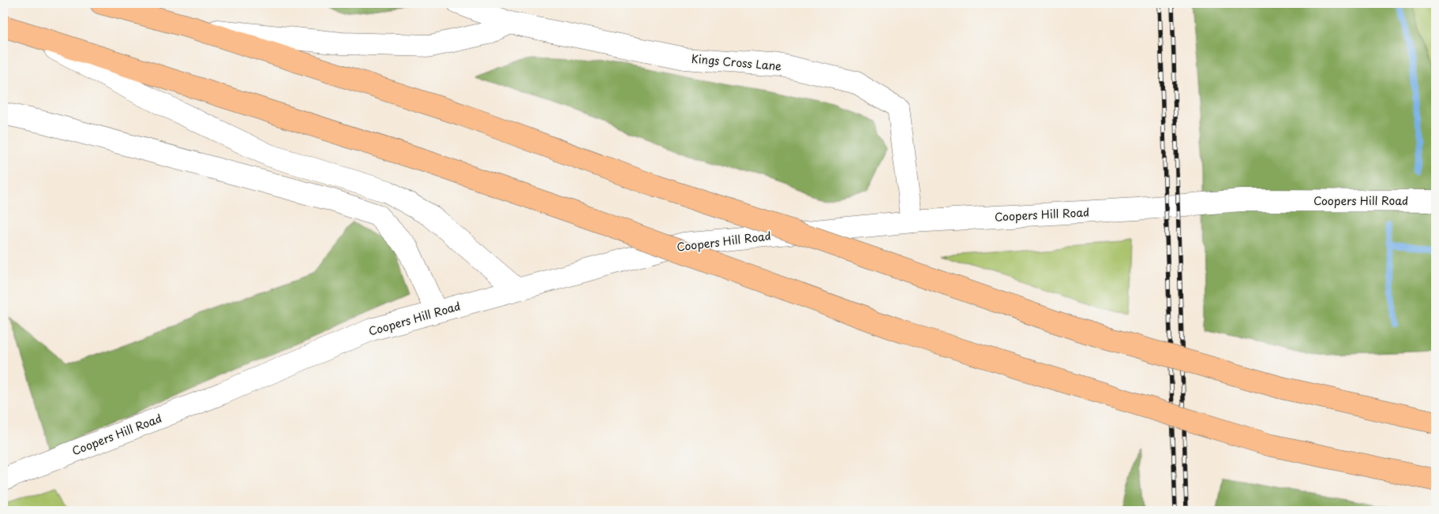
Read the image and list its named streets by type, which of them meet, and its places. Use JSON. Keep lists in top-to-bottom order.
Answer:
{
  "streets": {
    "street": ["Kings Cross Lane", "Coopers Hill Road"]
  },
  "crossings": [
    ["Kings Cross Lane", "Coopers Hill Road"]
  ]
}
